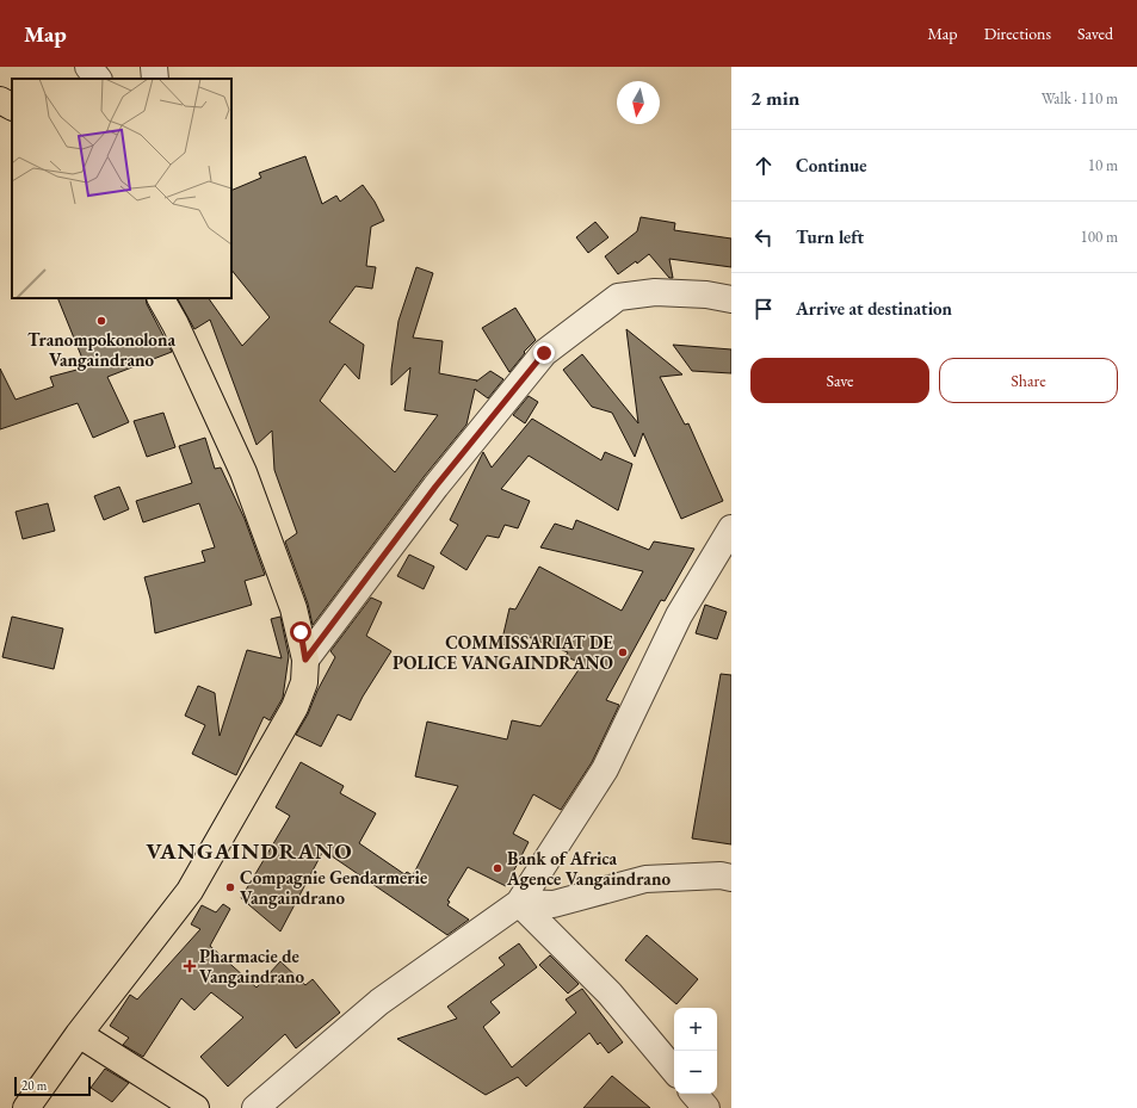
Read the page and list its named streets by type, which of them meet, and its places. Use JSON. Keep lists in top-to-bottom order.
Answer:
{
  "districts": ["VANGAINDRANO"],
  "places": {
    "other": [
      "Tranompokonolona Vangaindrano",
      "COMMISSARIAT DE POLICE VANGAINDRANO",
      "Bank of Africa Agence Vangaindrano",
      "Compagnie Gendarmerie Vangaindrano"
    ],
    "health": ["Pharmacie de Vangaindrano"]
  },
  "scale_bar": "20 m",
  "north": "bottom",
  "page": {
    "header": "Map",
    "nav": ["Map", "Directions", "Saved"],
    "heading": ["2 min", "Walk · 110 m"],
    "list": [
      ["Continue", "10 m"],
      ["Turn left", "100 m"],
      "Arrive at destination"
    ],
    "buttons": ["Save", "Share"],
    "map_buttons": ["+", "−"],
    "scale": "20 m"
  }
}
